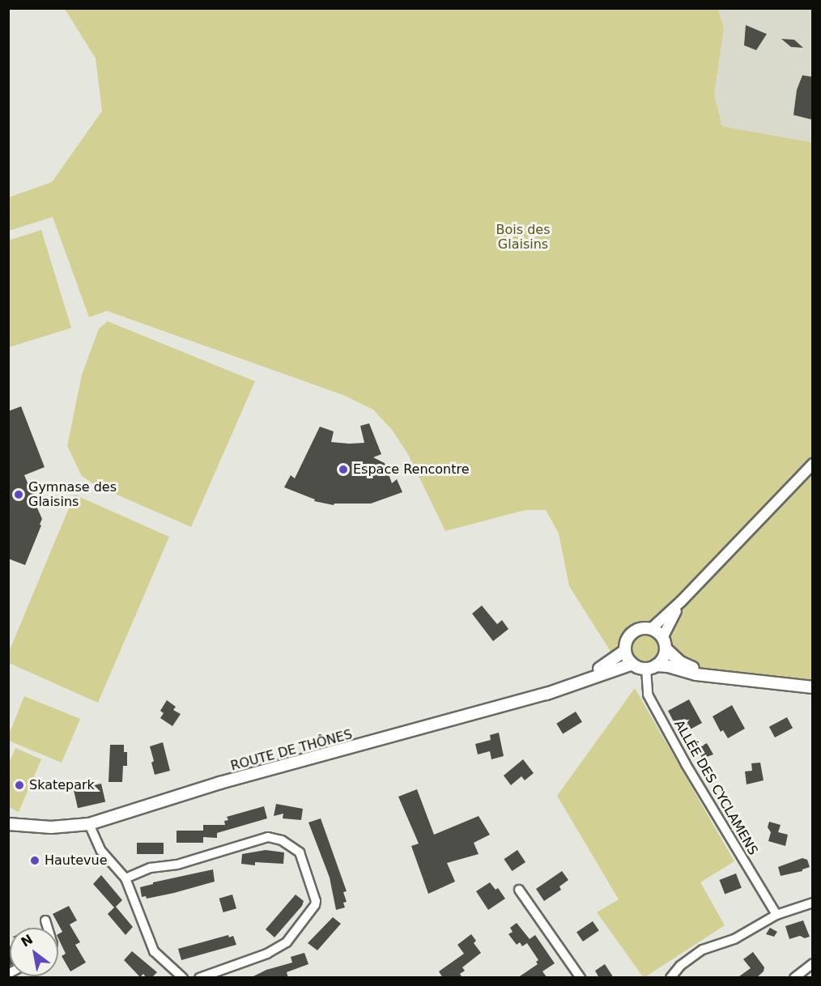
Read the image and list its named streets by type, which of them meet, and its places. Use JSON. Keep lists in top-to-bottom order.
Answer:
{
  "streets": {
    "main road": ["ROUTE DE THÔNES"],
    "street": ["ALLÉE DES CYCLAMENS"]
  },
  "crossings": [
    ["ROUTE DE THÔNES", "ALLÉE DES CYCLAMENS"]
  ],
  "parks": ["Bois des Glaisins"],
  "places": [
    "Espace Rencontre",
    "Gymnase des Glaisins",
    "Skatepark",
    "Hautevue"
  ],
  "north": "top left"
}
